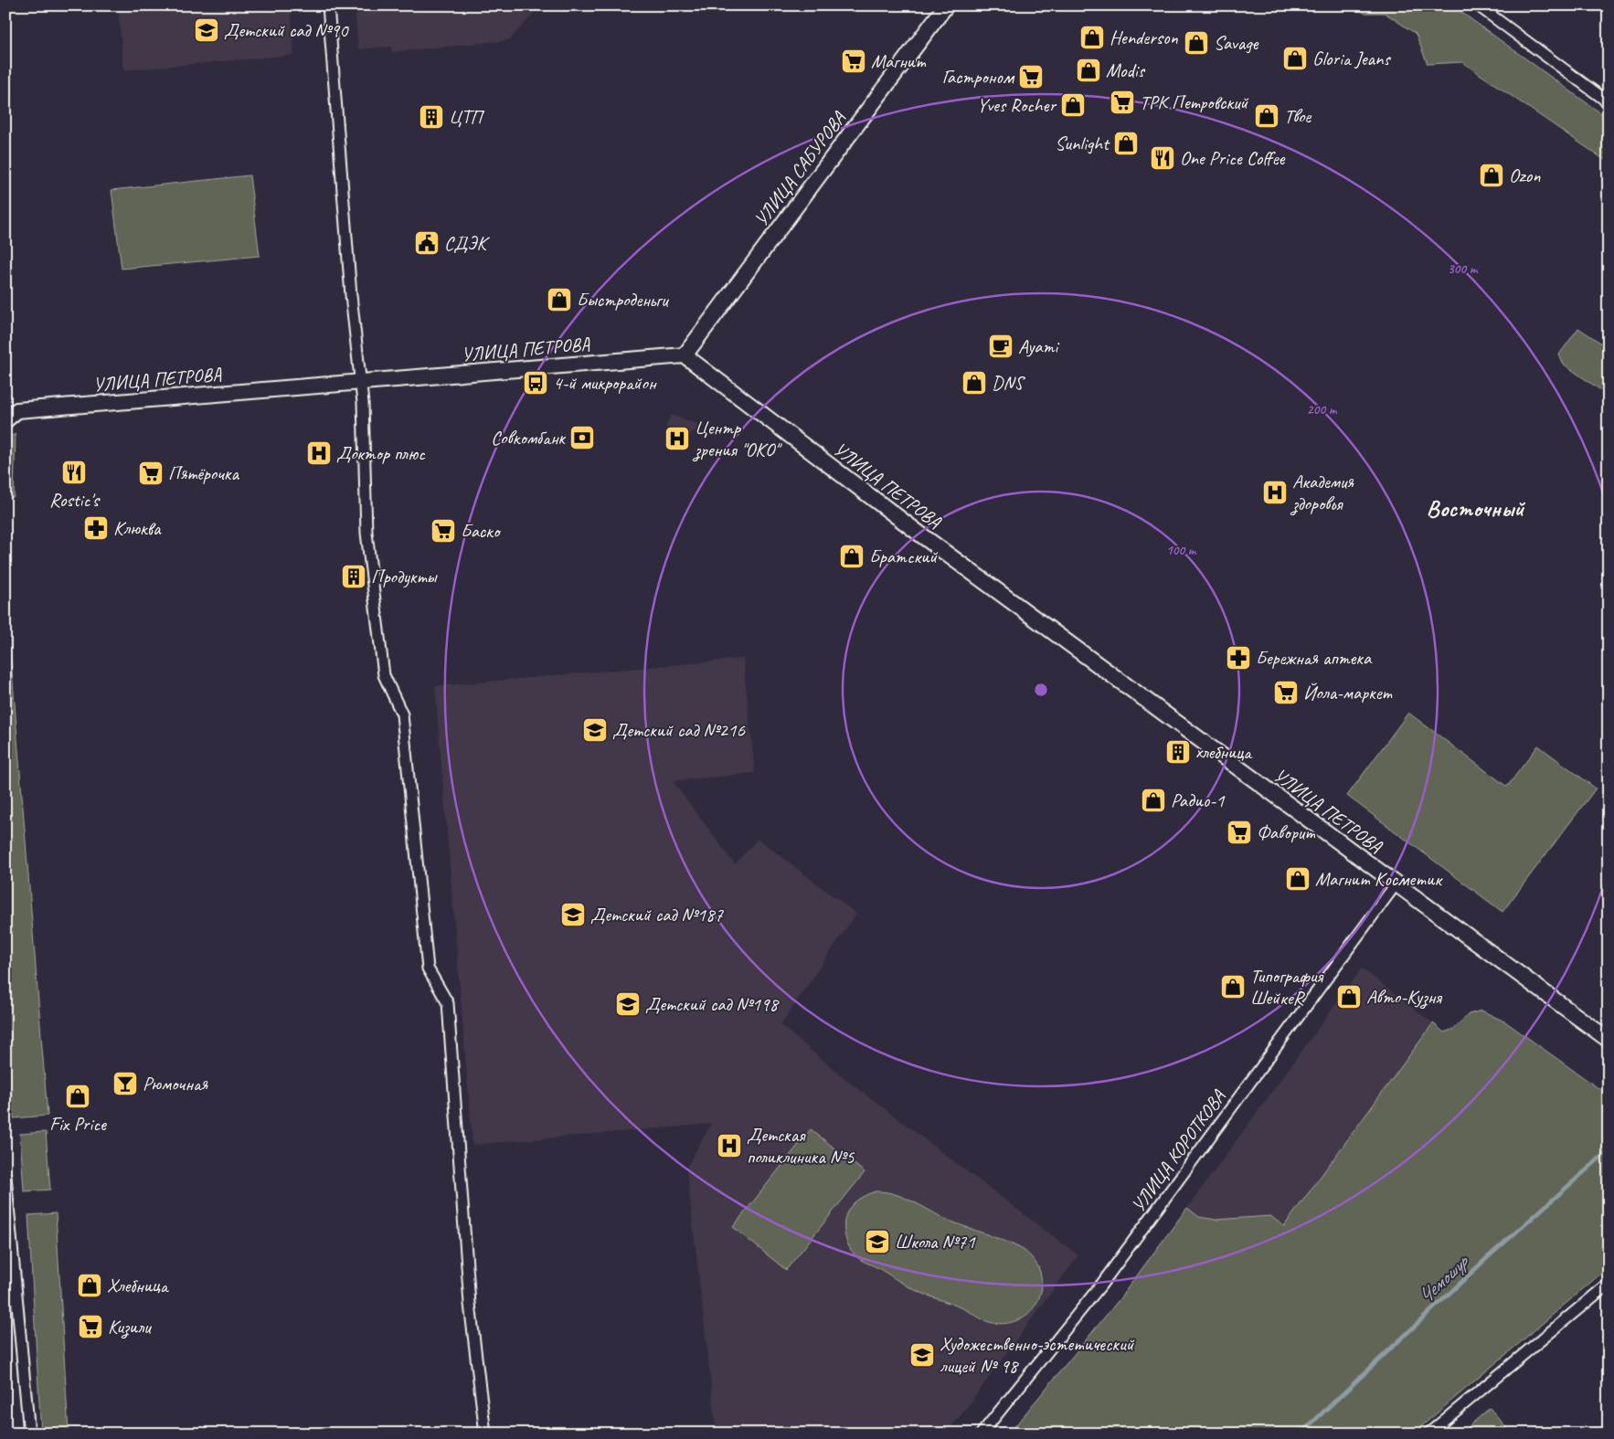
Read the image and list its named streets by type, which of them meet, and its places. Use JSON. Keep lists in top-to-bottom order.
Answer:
{
  "streets": {
    "main road": ["УЛИЦА САБУРОВА", "УЛИЦА ПЕТРОВА"],
    "street": ["УЛИЦА КОРОТКОВА"]
  },
  "crossings": [
    ["УЛИЦА САБУРОВА", "УЛИЦА ПЕТРОВА"],
    ["УЛИЦА ПЕТРОВА", "УЛИЦА КОРОТКОВА"]
  ],
  "districts": ["Восточный"],
  "water": ["Чемошур"],
  "places": {
    "school or university": [
      "Детский сад №90",
      "Детский сад №216",
      "Детский сад №187",
      "Детский сад №198",
      "Школа №71",
      "Художественно-эстетический лицей № 98"
    ],
    "shop": [
      "Henderson",
      "Savage",
      "Gloria Jeans",
      "Modis",
      "Yves Rocher",
      "Твое",
      "Sunlight",
      "Ozon",
      "Быстроденьги",
      "DNS",
      "Братский",
      "Радио-1",
      "Магнит Косметик",
      "Типография ШейкеR",
      "Авто-Кузня",
      "Fix Price",
      "Хлебница"
    ],
    "supermarket": [
      "Магнит",
      "Гастроном",
      "ТРК Петровский",
      "Пятёрочка",
      "Баско",
      "Йола-маркет",
      "Фаворит",
      "Кизили"
    ],
    "building": ["ЦТП", "Продукты", "хлебница"],
    "restaurant": ["One Price Coffee", "Rostic's"],
    "public building": ["СДЭК"],
    "cafe": ["Ayami"],
    "bus stop": ["4-й микрорайон"],
    "bank": ["Совкомбанк"],
    "hospital": [
      "Центр зрения \"ОКО\"",
      "Доктор плюс",
      "Академия здоровья",
      "Детская поликлиника №5"
    ],
    "pharmacy": ["Клюква", "Бережная аптека"],
    "bar": ["Рюмочная"]
  },
  "rings": ["300 m", "200 m", "100 m"]
}
